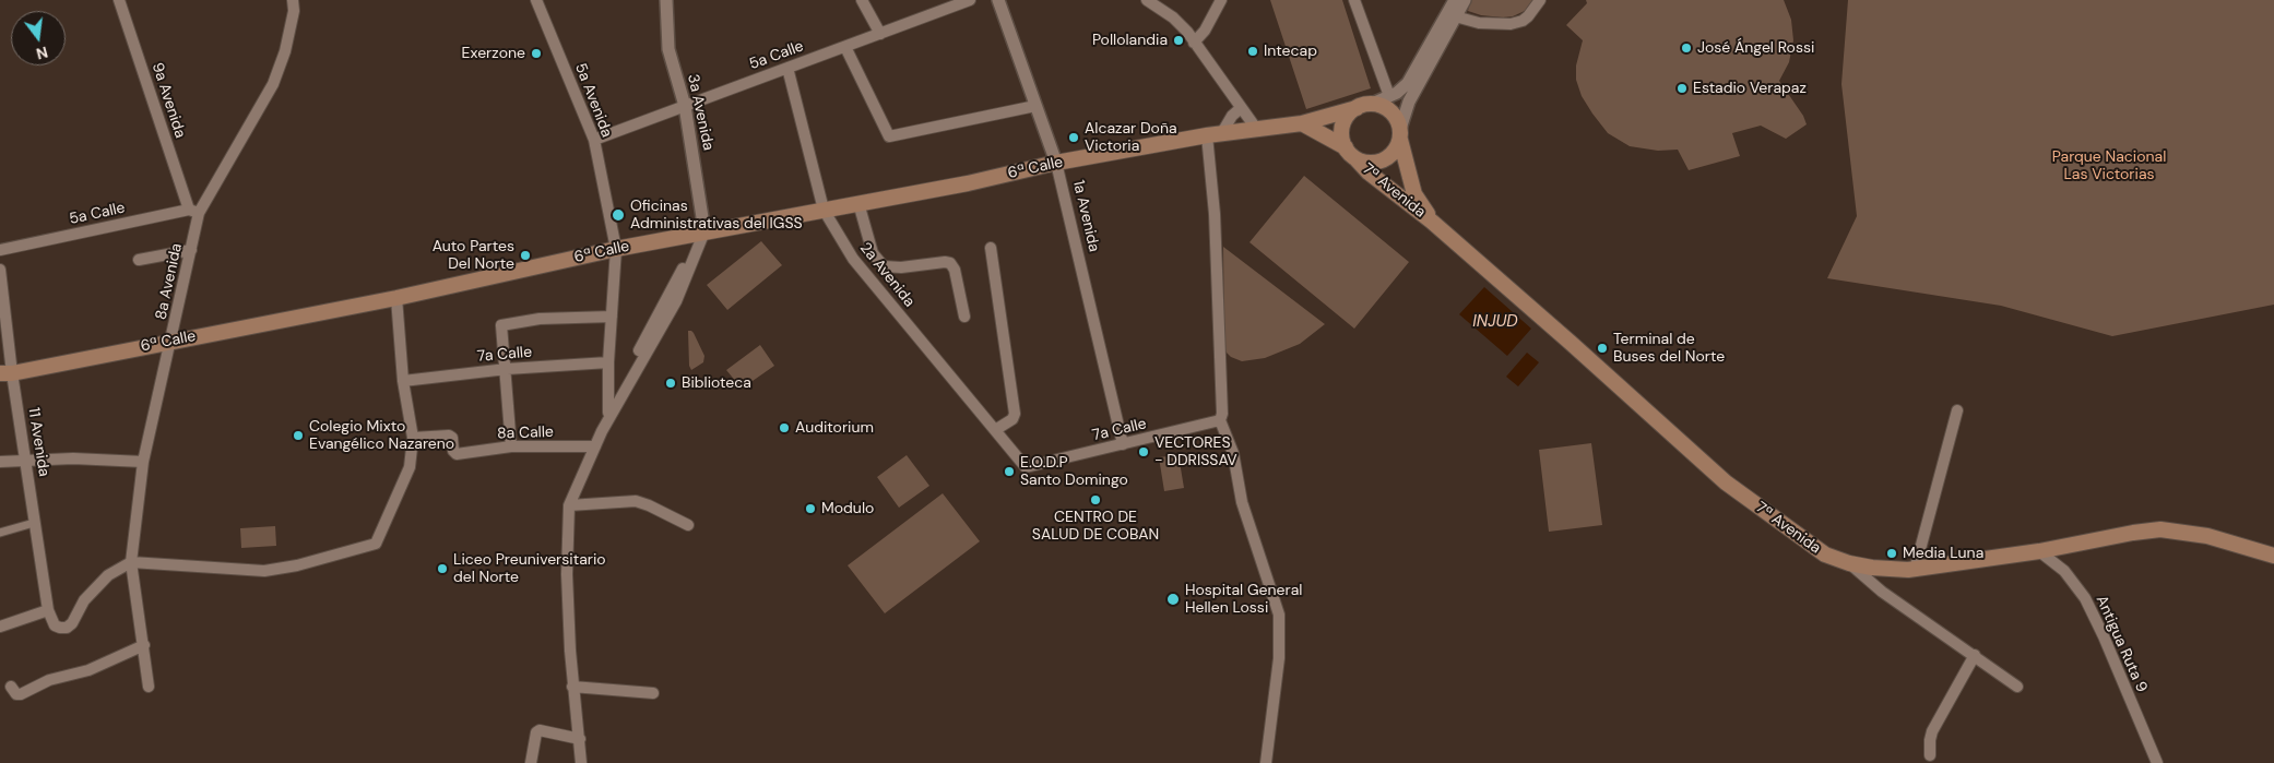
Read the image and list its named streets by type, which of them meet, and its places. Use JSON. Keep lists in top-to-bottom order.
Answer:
{
  "streets": {
    "main road": ["6ª Calle", "7ª Avenida"],
    "street": [
      "5a Calle",
      "9a Avenida",
      "5a Avenida",
      "3a Avenida",
      "1a Avenida",
      "2a Avenida",
      "8a Avenida",
      "7a Calle",
      "8a Calle",
      "11 Avenida",
      "Antigua Ruta 9"
    ]
  },
  "crossings": [
    ["5a Calle", "9a Avenida"],
    ["5a Calle", "5a Avenida"],
    ["5a Calle", "3a Avenida"],
    ["5a Calle", "2a Avenida"],
    ["5a Calle", "8a Avenida"],
    ["9a Avenida", "8a Avenida"],
    ["5a Avenida", "6ª Calle"],
    ["5a Avenida", "7a Calle"],
    ["3a Avenida", "6ª Calle"],
    ["6ª Calle", "7ª Avenida"],
    ["6ª Calle", "1a Avenida"],
    ["6ª Calle", "2a Avenida"],
    ["6ª Calle", "8a Avenida"],
    ["6ª Calle", "11 Avenida"],
    ["7ª Avenida", "Antigua Ruta 9"],
    ["1a Avenida", "7a Calle"],
    ["2a Avenida", "7a Calle"]
  ],
  "water": ["INJUD"],
  "parks": ["Parque Nacional Las Victorias"],
  "places": [
    "Pollolandia",
    "José Ángel Rossi",
    "Intecap",
    "Exerzone",
    "Estadio Verapaz",
    "Alcazar Doña Victoria",
    "Oficinas Administrativas del IGSS",
    "Auto Partes Del Norte",
    "Terminal de Buses del Norte",
    "Biblioteca",
    "Auditorium",
    "Colegio Mixto Evangélico Nazareno",
    "VECTORES - DDRISSAV",
    "E.O.D.P Santo Domingo",
    "CENTRO DE SALUD DE COBAN",
    "Modulo",
    "Media Luna",
    "Liceo Preuniversitario del Norte",
    "Hospital General Hellen Lossi"
  ],
  "north": "bottom"
}
